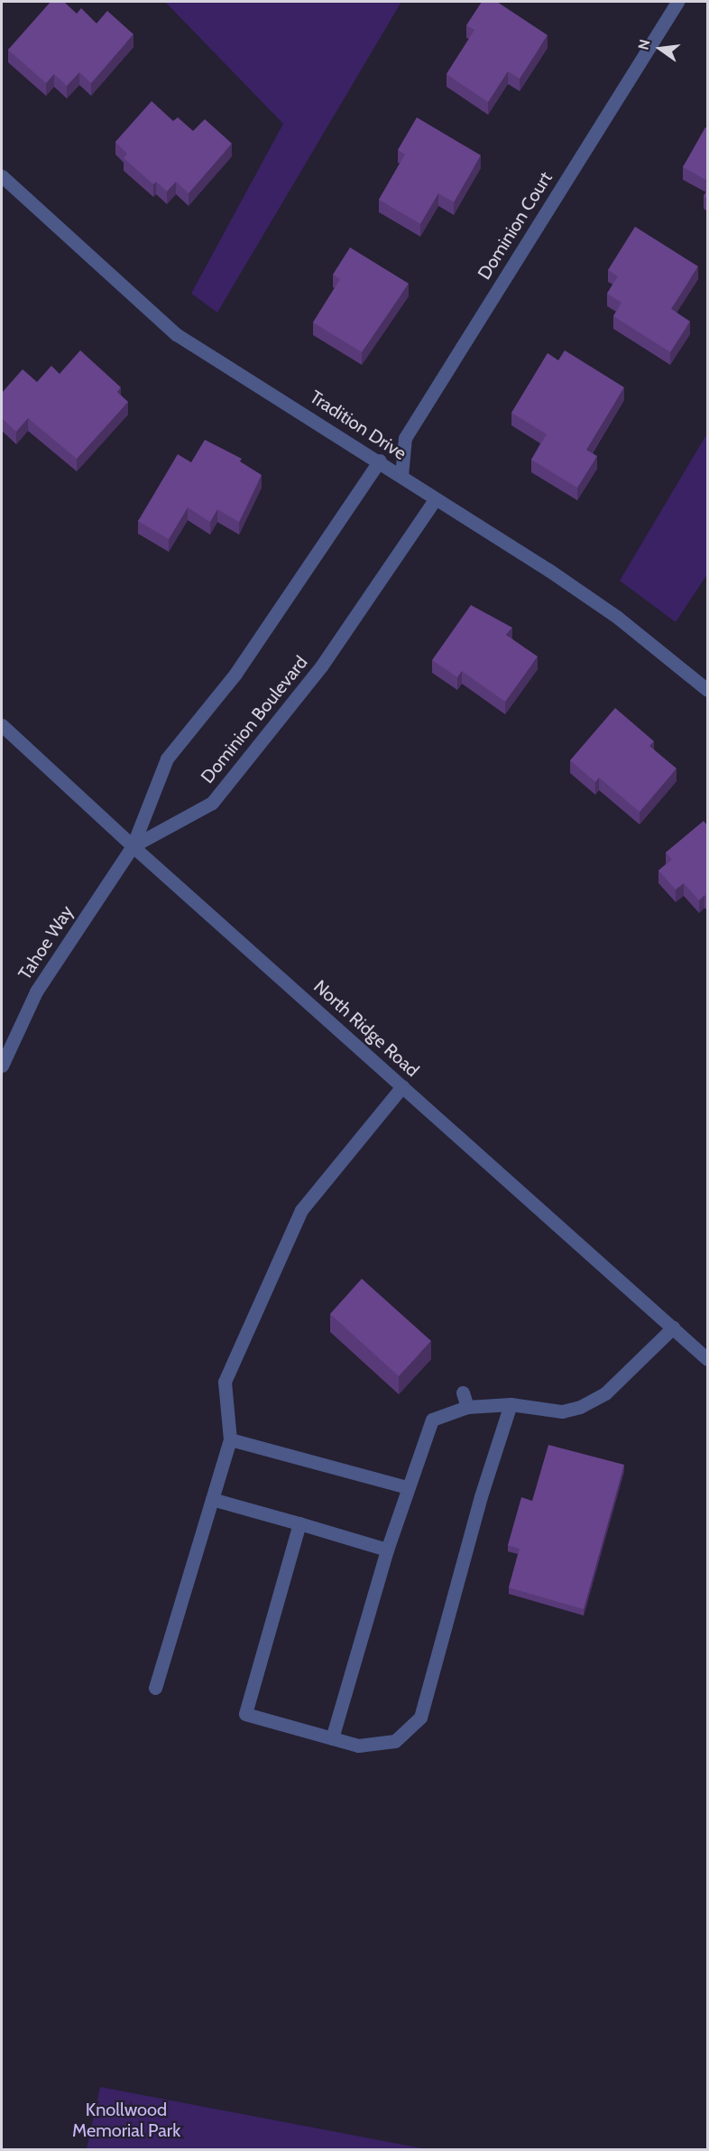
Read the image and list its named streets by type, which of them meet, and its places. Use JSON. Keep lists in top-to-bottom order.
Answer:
{
  "streets": {
    "street": [
      "Dominion Court",
      "Tradition Drive",
      "Dominion Boulevard",
      "Tahoe Way",
      "North Ridge Road"
    ]
  },
  "crossings": [
    ["Dominion Court", "Tradition Drive"],
    ["Tradition Drive", "Dominion Boulevard"],
    ["Dominion Boulevard", "Tahoe Way"],
    ["Dominion Boulevard", "North Ridge Road"],
    ["Tahoe Way", "North Ridge Road"]
  ],
  "parks": ["Knollwood Memorial Park"],
  "north": "left"
}
